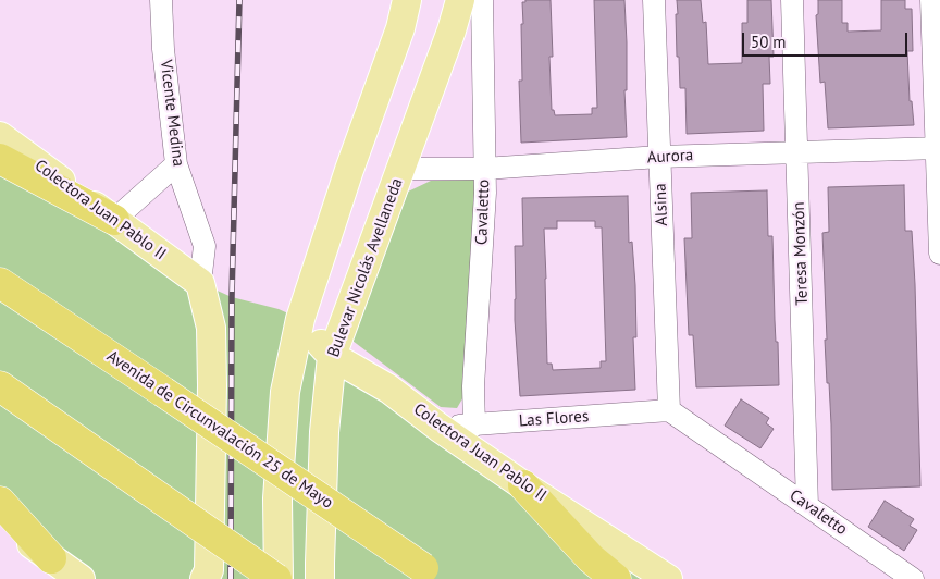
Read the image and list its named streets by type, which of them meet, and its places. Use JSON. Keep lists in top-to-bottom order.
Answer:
{
  "streets": {
    "highway": ["Avenida de Circunvalación 25 de Mayo"],
    "main road": ["Vicente Medina", "Colectora Juan Pablo II", "Bulevar Nicolás Avellaneda"],
    "street": [
      "Aurora",
      "Alsina",
      "Cavaletto",
      "Teresa Monzón",
      "Las Flores"
    ]
  },
  "crossings": [
    ["Vicente Medina", "Colectora Juan Pablo II"],
    ["Aurora", "Alsina"],
    ["Aurora", "Cavaletto"],
    ["Aurora", "Teresa Monzón"],
    ["Aurora", "Bulevar Nicolás Avellaneda"],
    ["Alsina", "Cavaletto"],
    ["Alsina", "Las Flores"],
    ["Colectora Juan Pablo II", "Bulevar Nicolás Avellaneda"],
    ["Colectora Juan Pablo II", "Las Flores"],
    ["Cavaletto", "Teresa Monzón"],
    ["Cavaletto", "Las Flores"]
  ],
  "scale_bar": "50 m"
}
